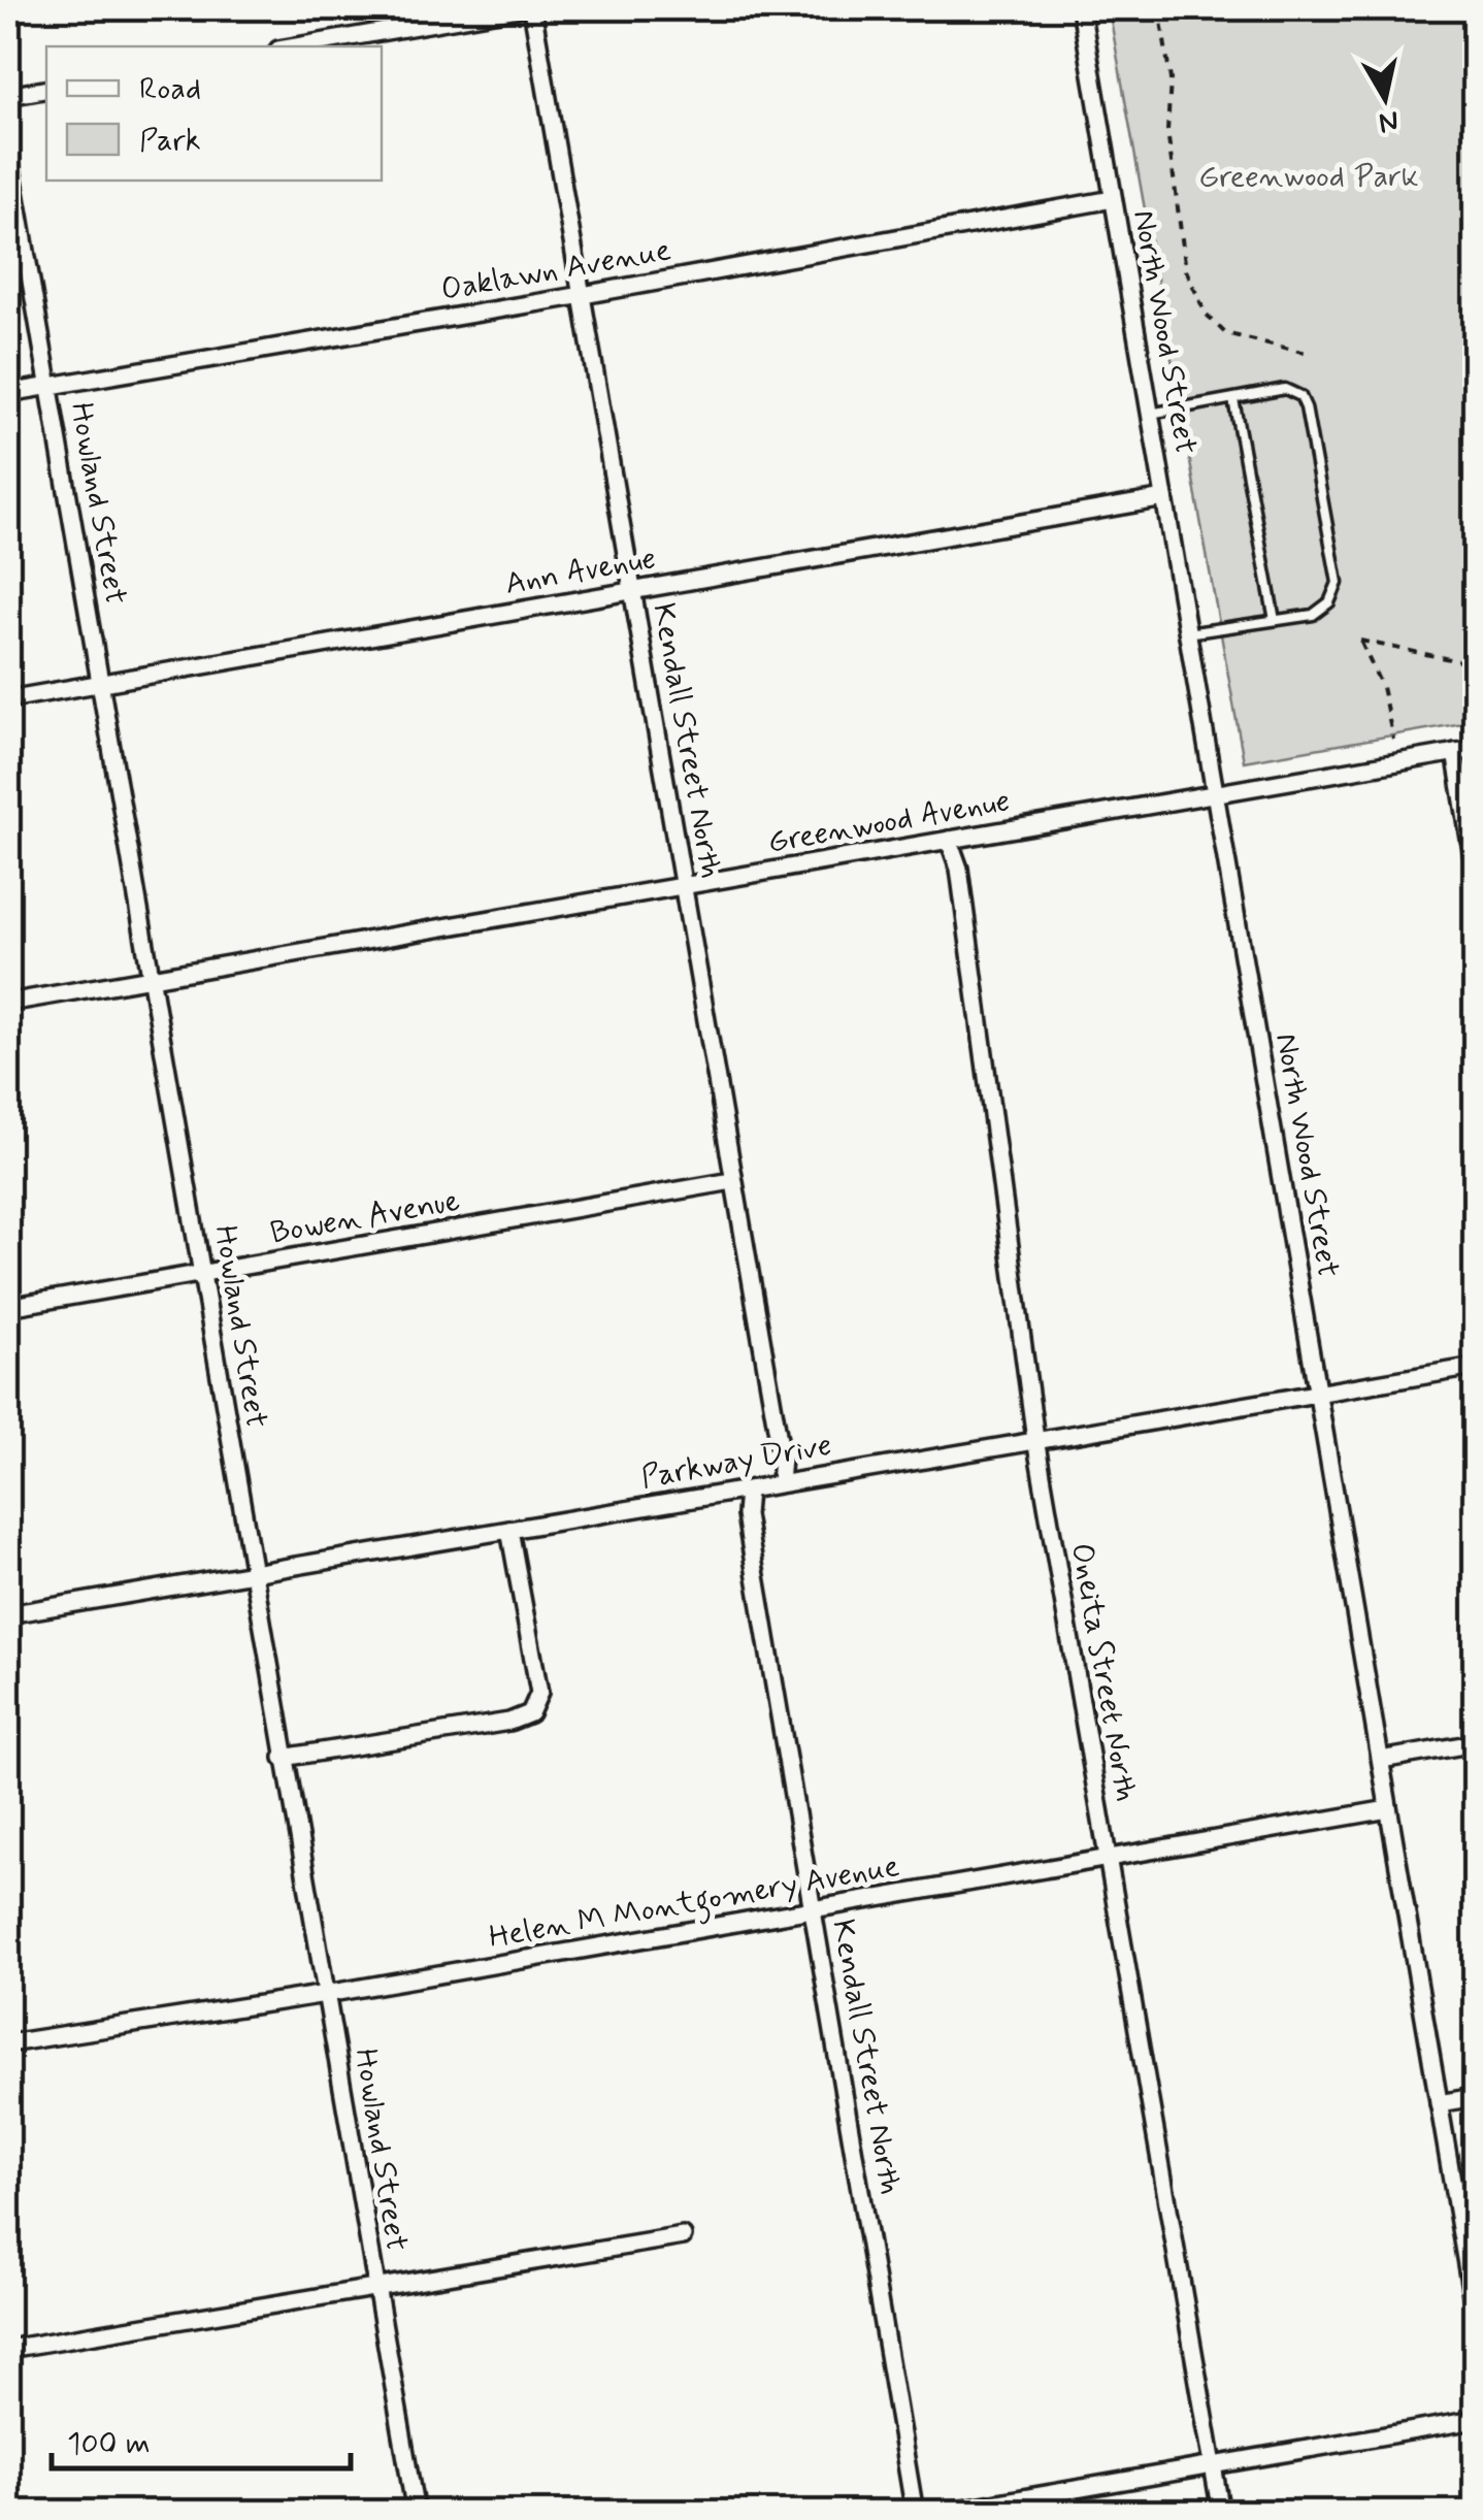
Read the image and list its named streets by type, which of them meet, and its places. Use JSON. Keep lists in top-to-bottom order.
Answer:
{
  "streets": {
    "street": [
      "Oaklawn Avenue",
      "North Wood Street",
      "Howland Street",
      "Ann Avenue",
      "Kendall Street North",
      "Greenwood Avenue",
      "Bowen Avenue",
      "Parkway Drive",
      "Oneita Street North",
      "Helen M Montgomery Avenue"
    ]
  },
  "crossings": [
    ["Oaklawn Avenue", "North Wood Street"],
    ["Oaklawn Avenue", "Howland Street"],
    ["Oaklawn Avenue", "Kendall Street North"],
    ["North Wood Street", "Ann Avenue"],
    ["North Wood Street", "Greenwood Avenue"],
    ["North Wood Street", "Parkway Drive"],
    ["North Wood Street", "Helen M Montgomery Avenue"],
    ["Howland Street", "Ann Avenue"],
    ["Howland Street", "Greenwood Avenue"],
    ["Howland Street", "Bowen Avenue"],
    ["Howland Street", "Parkway Drive"],
    ["Howland Street", "Helen M Montgomery Avenue"],
    ["Ann Avenue", "Kendall Street North"],
    ["Kendall Street North", "Greenwood Avenue"],
    ["Kendall Street North", "Bowen Avenue"],
    ["Kendall Street North", "Parkway Drive"],
    ["Kendall Street North", "Helen M Montgomery Avenue"],
    ["Greenwood Avenue", "Oneita Street North"],
    ["Parkway Drive", "Oneita Street North"],
    ["Oneita Street North", "Helen M Montgomery Avenue"]
  ],
  "parks": ["Greenwood Park"],
  "legend": ["Road", "Park"],
  "scale_bar": "100 m",
  "north": "bottom"
}
